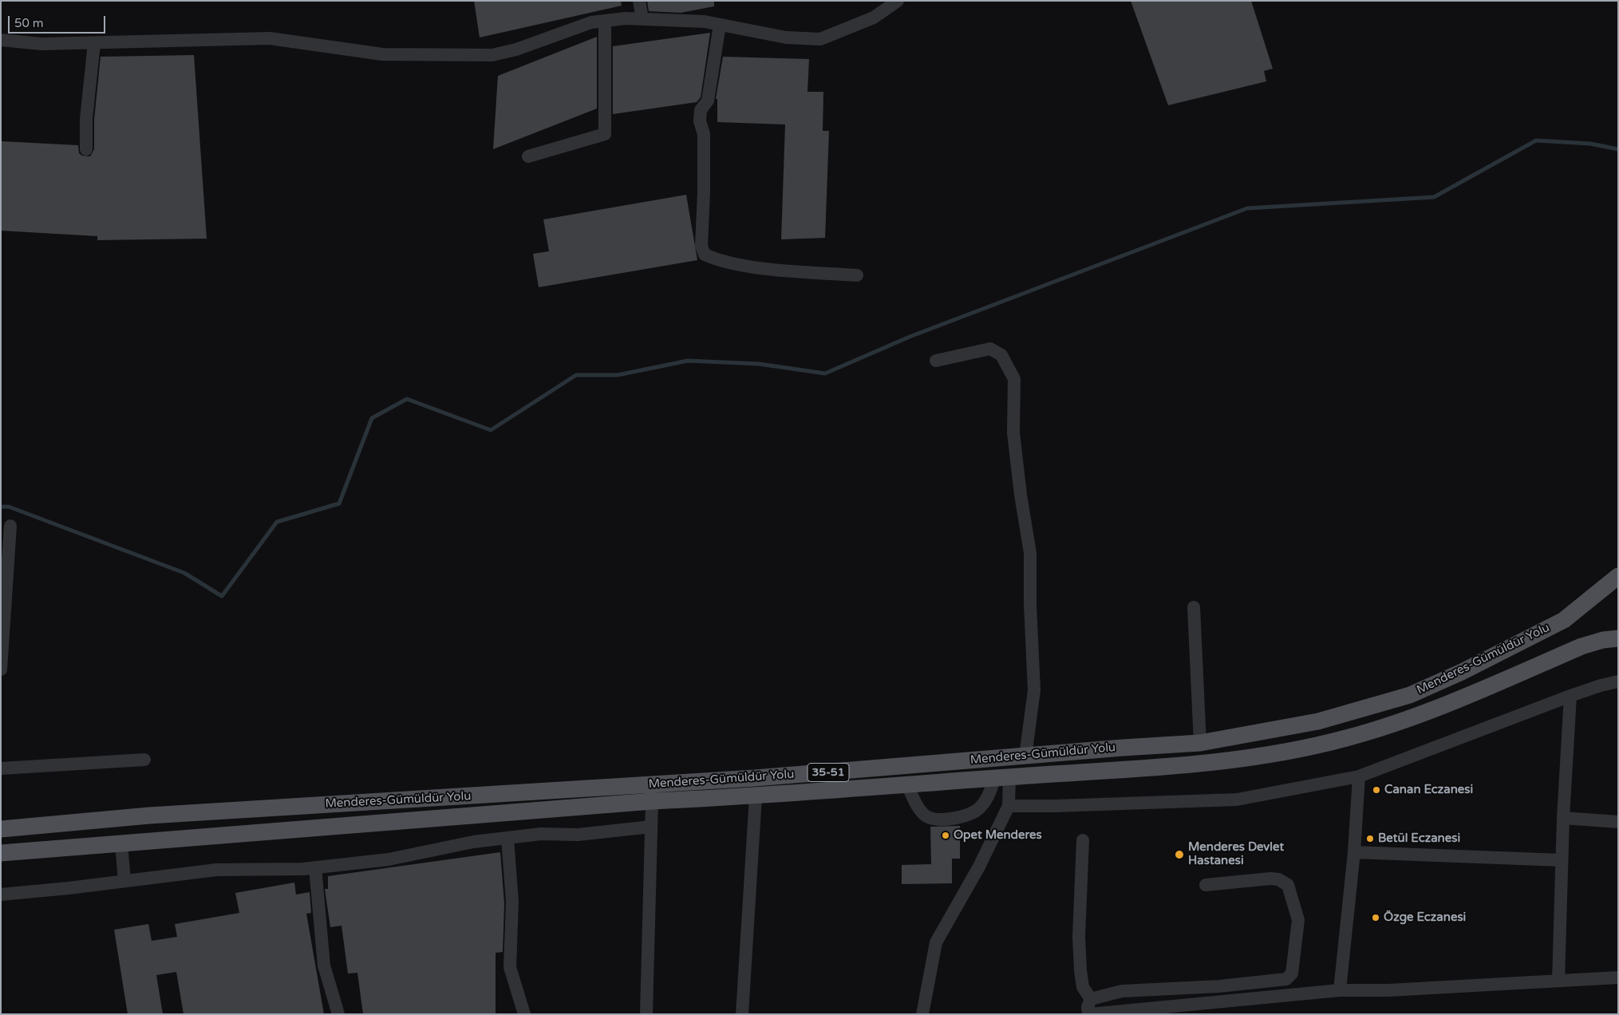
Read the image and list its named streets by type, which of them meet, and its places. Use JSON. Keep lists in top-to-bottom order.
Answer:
{
  "streets": {
    "main road": ["Menderes-Gümüldür Yolu", "35-51"]
  },
  "places": [
    "Canan Eczanesi",
    "Opet Menderes",
    "Betül Eczanesi",
    "Menderes Devlet Hastanesi",
    "Özge Eczanesi"
  ],
  "scale_bar": "50 m"
}
